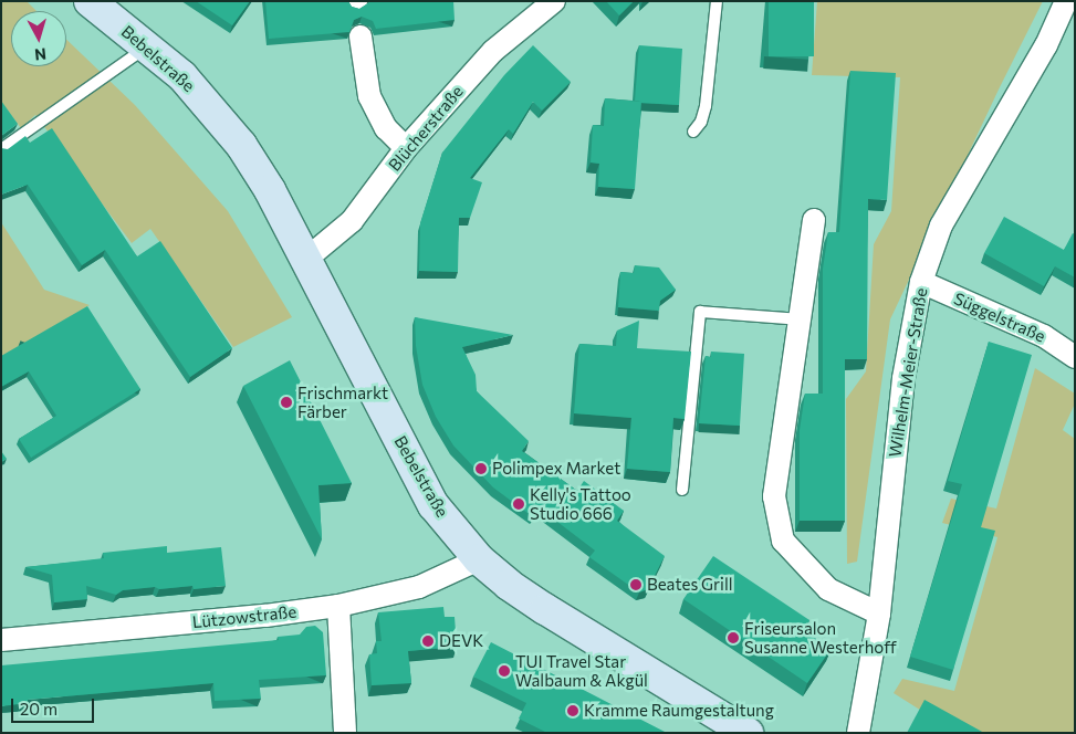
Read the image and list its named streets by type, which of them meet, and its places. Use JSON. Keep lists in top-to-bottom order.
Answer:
{
  "streets": {
    "main road": ["Bebelstraße"],
    "street": [
      "Blücherstraße",
      "Süggelstraße",
      "Wilhelm-Meier-Straße",
      "Lützowstraße"
    ]
  },
  "crossings": [
    ["Bebelstraße", "Blücherstraße"],
    ["Bebelstraße", "Lützowstraße"],
    ["Süggelstraße", "Wilhelm-Meier-Straße"]
  ],
  "places": [
    "Frischmarkt Färber",
    "Polimpex Market",
    "Kelly's Tattoo Studio 666",
    "Beates Grill",
    "Friseursalon Susanne Westerhoff",
    "DEVK",
    "TUI Travel Star Walbaum & Akgül",
    "Kramme Raumgestaltung"
  ],
  "scale_bar": "20 m",
  "north": "bottom"
}
